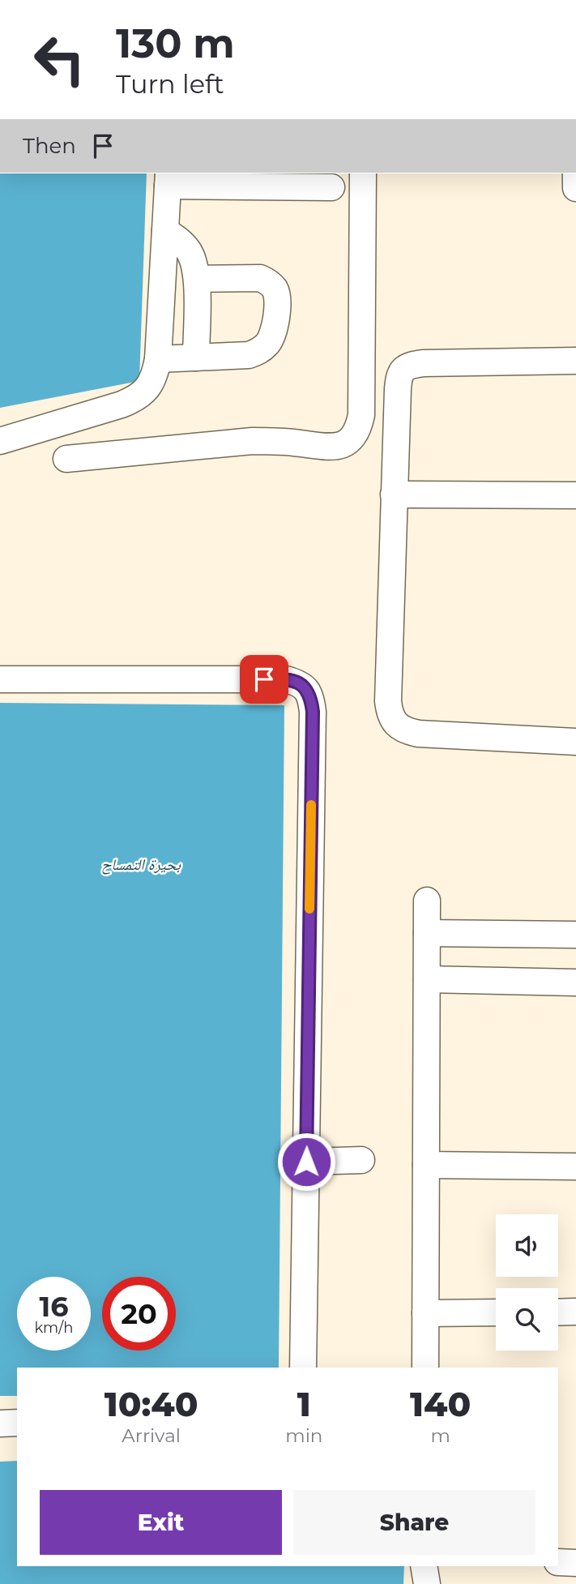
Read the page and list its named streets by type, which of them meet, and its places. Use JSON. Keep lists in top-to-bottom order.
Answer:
{
  "water": ["بحيرة التمساح"],
  "page": {
    "turn": ["130 m", "Turn left"],
    "then": "Then",
    "speed": "16 km/h",
    "limit": "20",
    "eta": [
      "10:40",
      "Arrival",
      "1",
      "min",
      "140",
      "m"
    ],
    "buttons": ["Exit", "Share"]
  }
}
